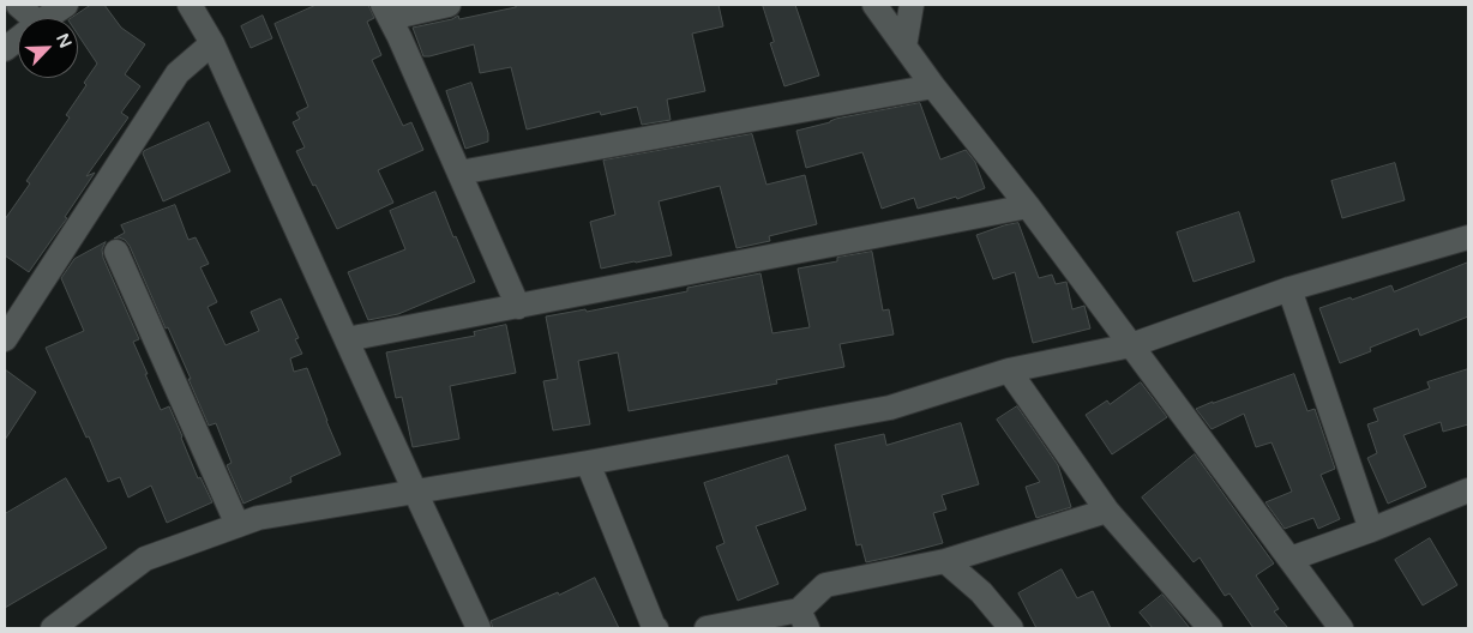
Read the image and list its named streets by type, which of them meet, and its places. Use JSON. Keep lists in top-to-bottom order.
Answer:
{
  "north": "top right"
}
